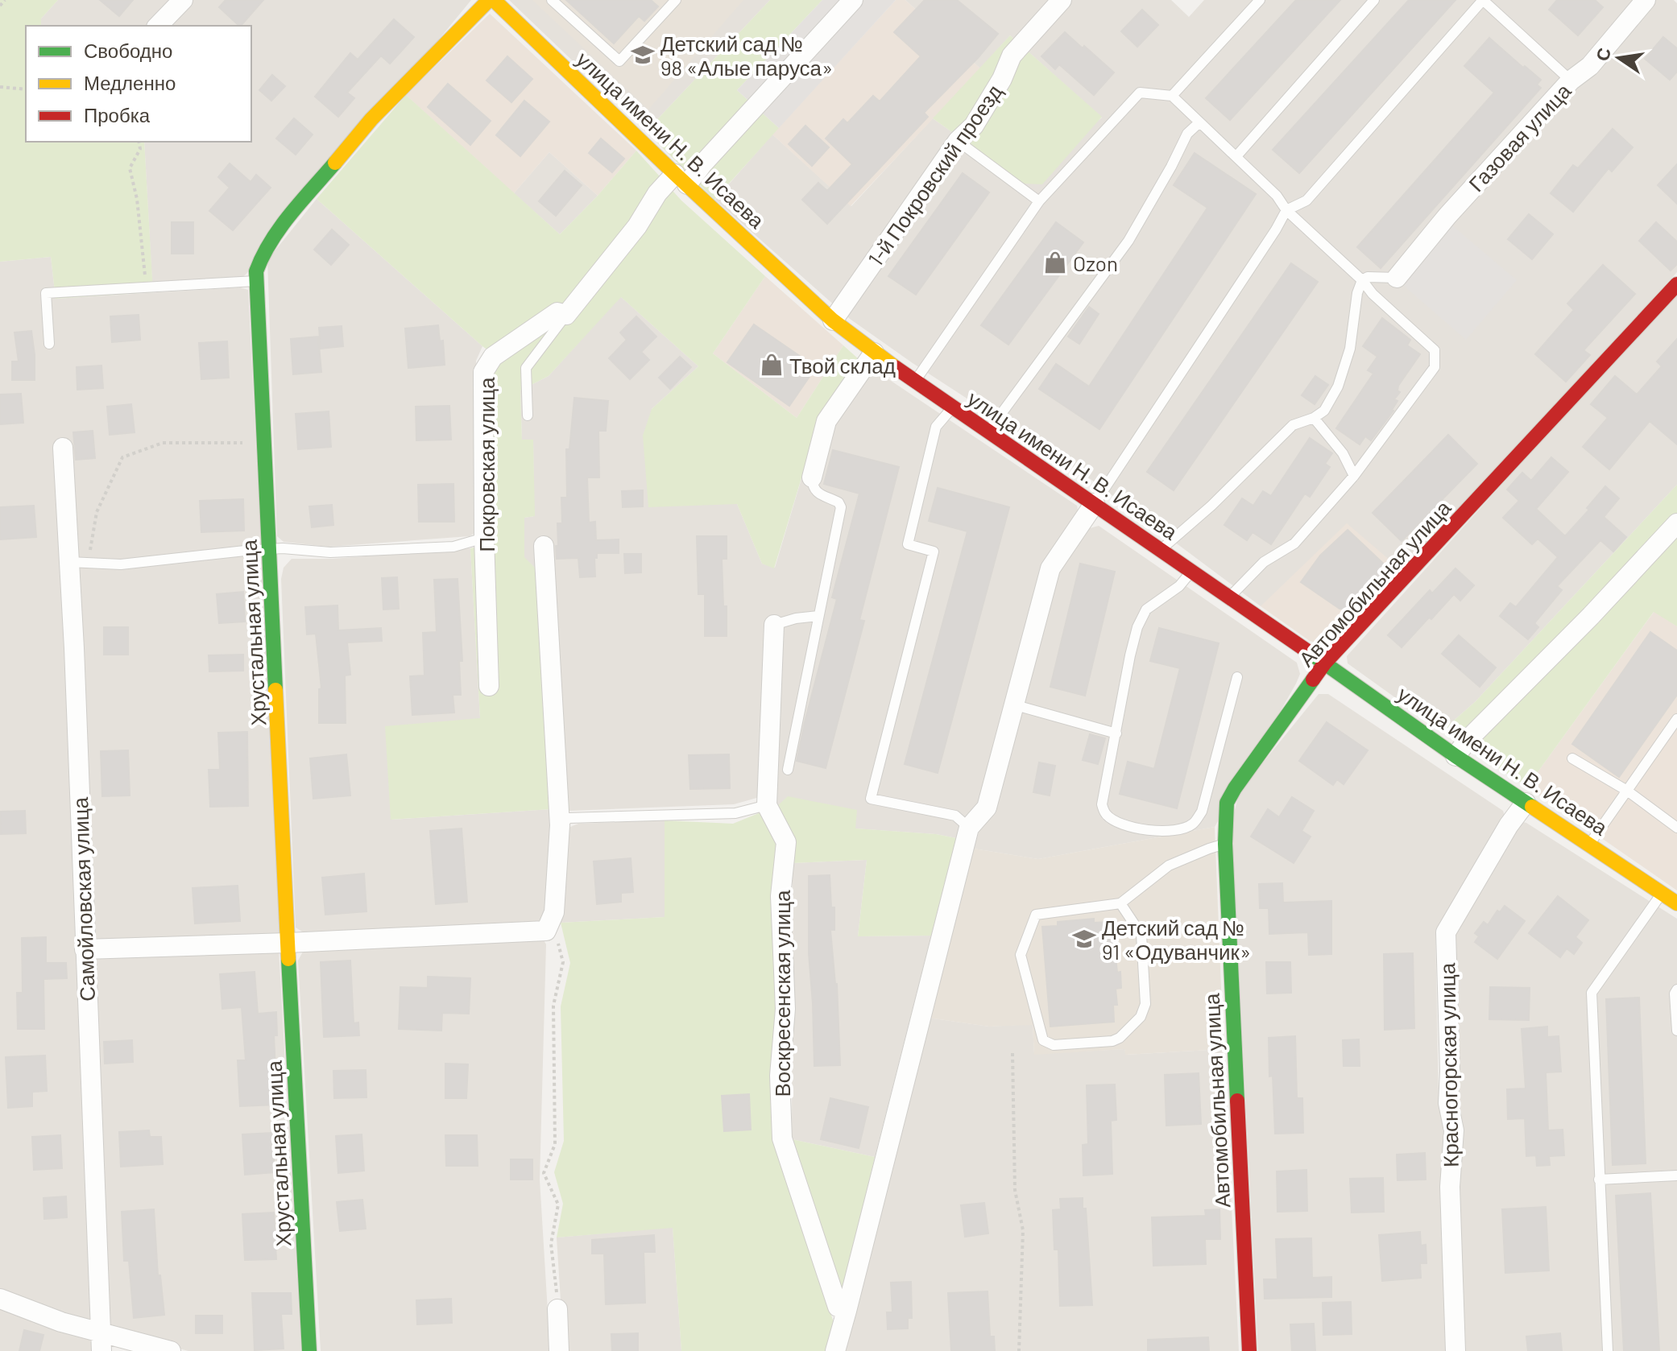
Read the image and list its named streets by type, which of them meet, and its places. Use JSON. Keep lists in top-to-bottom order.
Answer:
{
  "streets": {
    "street": [
      "Газовая улица",
      "улица имени Н. В. Исаева",
      "1-й Покровский проезд",
      "Покровская улица",
      "Автомобильная улица",
      "Хрустальная улица",
      "Самойловская улица",
      "Воскресенская улица",
      "Красногорская улица"
    ]
  },
  "crossings": [
    ["улица имени Н. В. Исаева", "1-й Покровский проезд"],
    ["улица имени Н. В. Исаева", "Автомобильная улица"],
    ["улица имени Н. В. Исаева", "Хрустальная улица"],
    ["улица имени Н. В. Исаева", "Красногорская улица"]
  ],
  "places": {
    "school or university": ["Детский сад № 98 «Алые паруса»", "Детский сад № 91 «Одуванчик»"],
    "shop": ["Ozon", "Твой склад"]
  },
  "legend": ["Свободно", "Медленно", "Пробка"],
  "north": "left"
}
